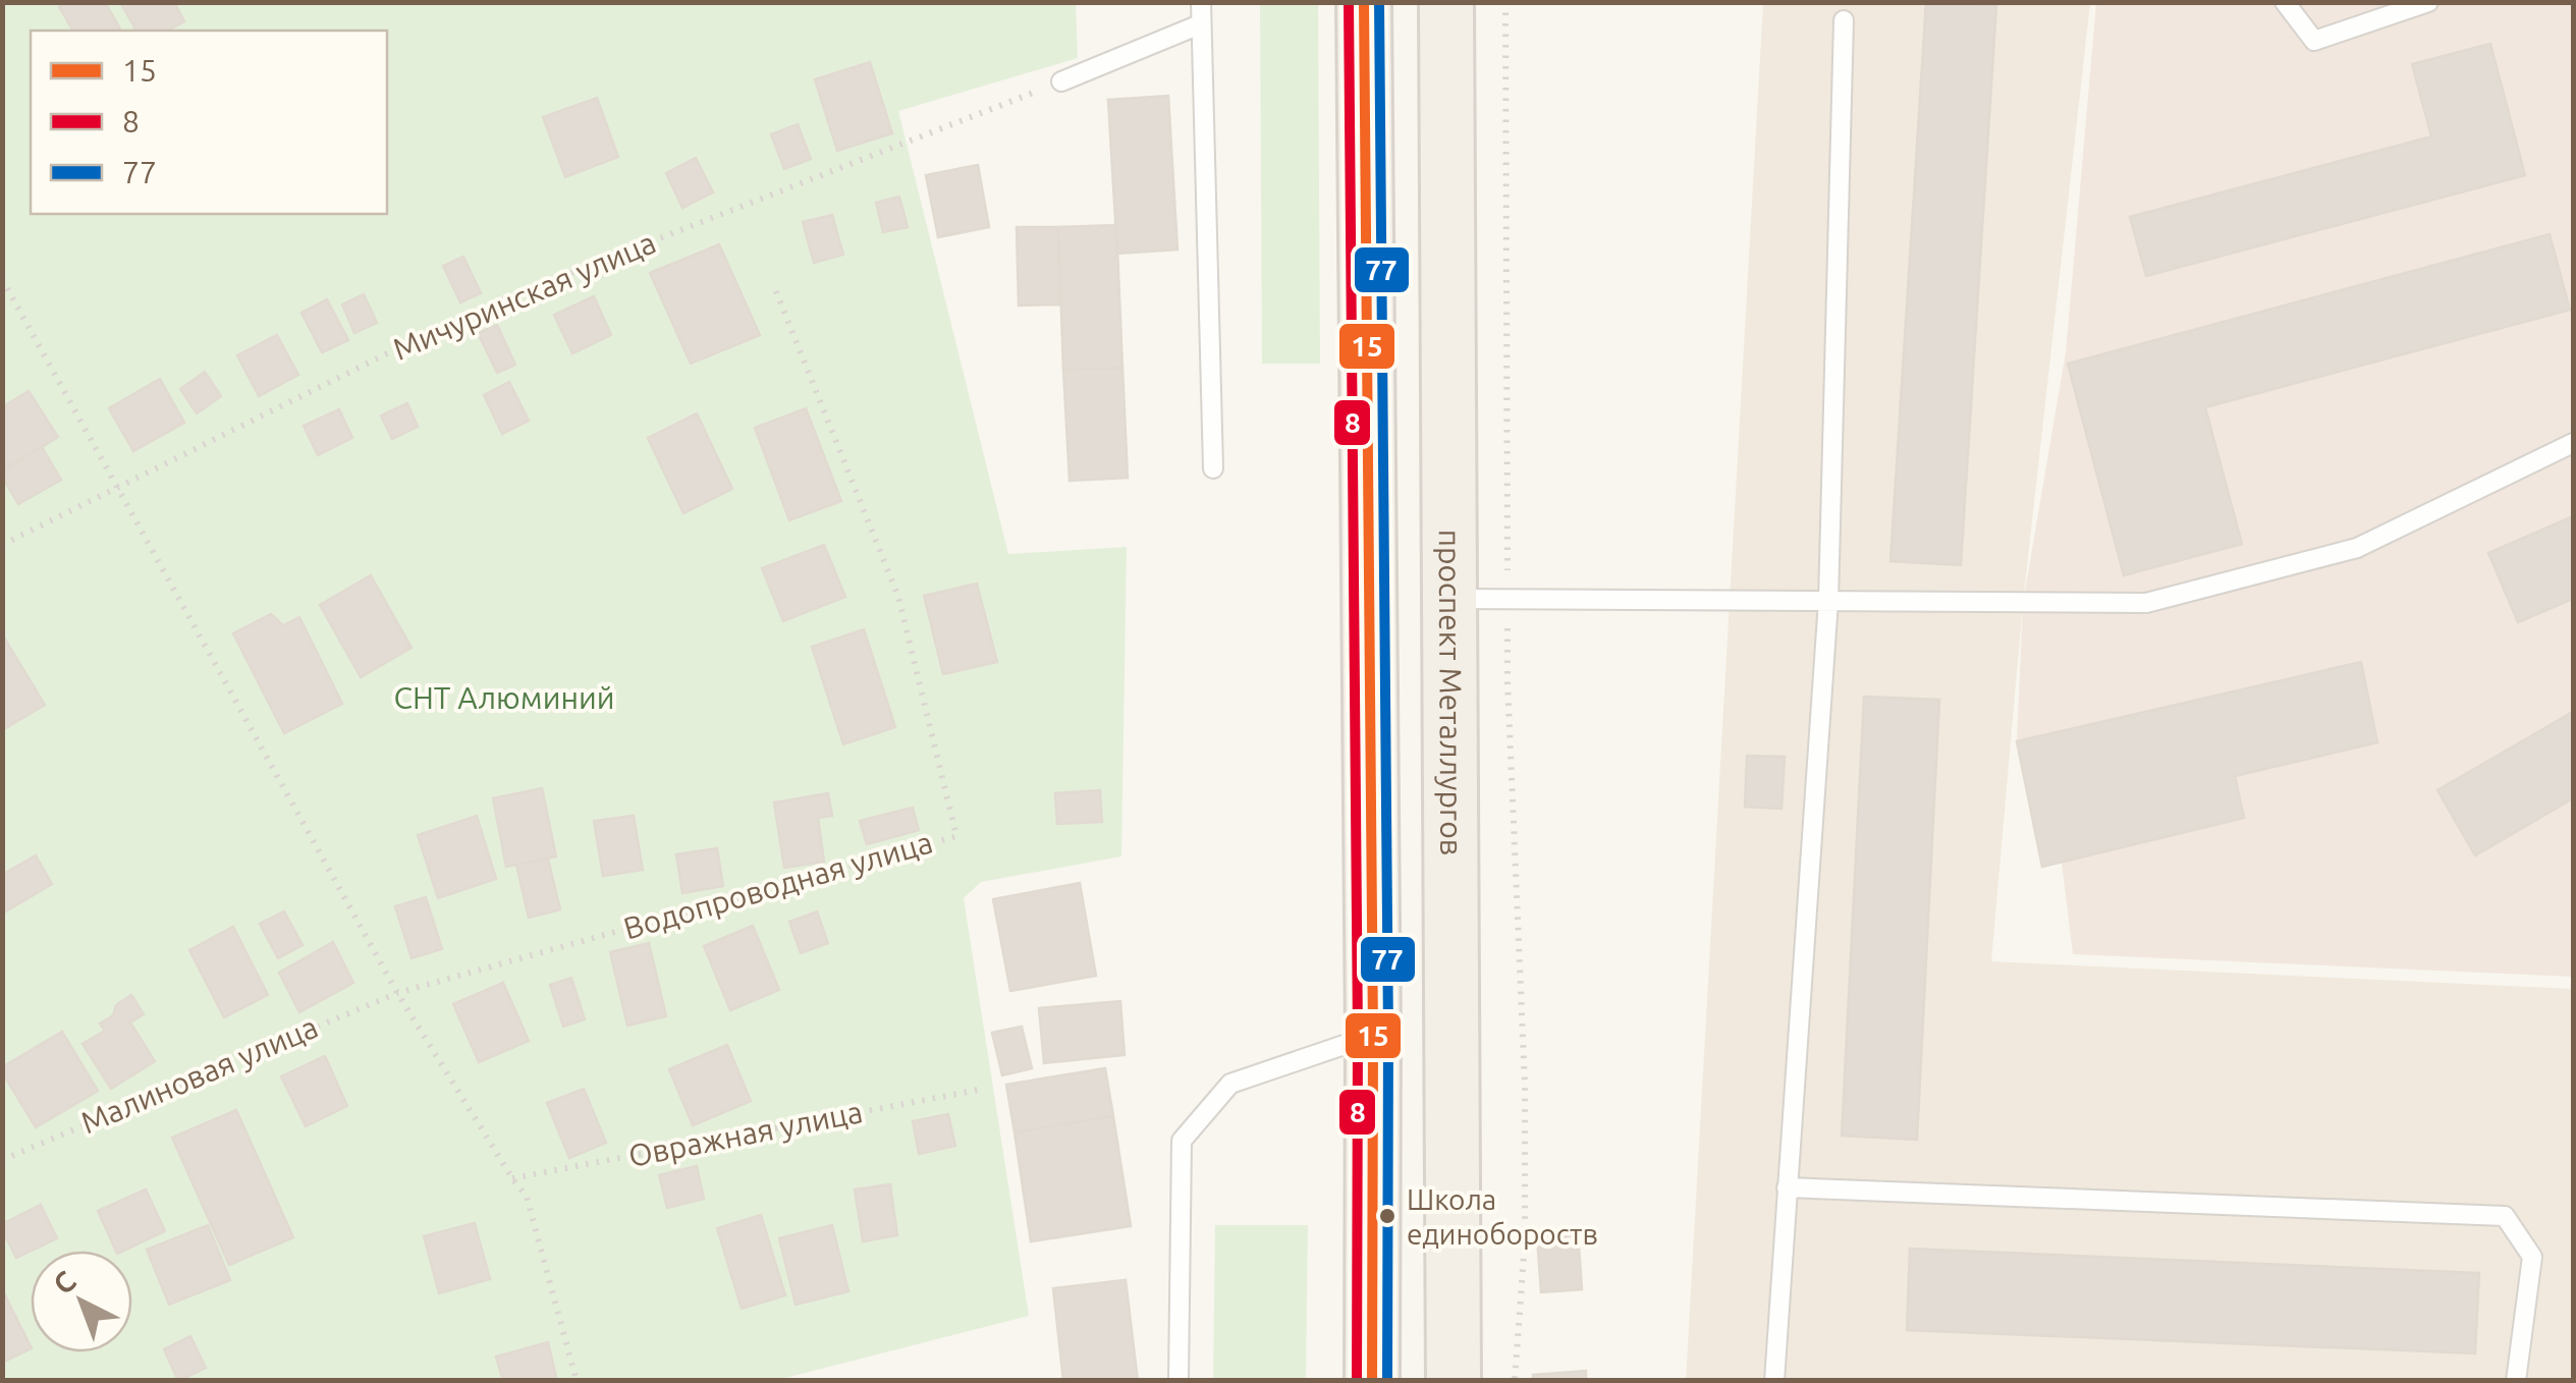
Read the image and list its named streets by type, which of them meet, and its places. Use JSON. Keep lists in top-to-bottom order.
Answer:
{
  "streets": {
    "main road": ["проспект Металлургов"],
    "path": [
      "Мичуринская улица",
      "Водопроводная улица",
      "Малиновая улица",
      "Овражная улица"
    ]
  },
  "crossings": [
    ["Водопроводная улица", "Малиновая улица"]
  ],
  "parks": ["СНТ Алюминий"],
  "places": ["Школа единобороств"],
  "lines": ["transit line 15", "transit line 8", "transit line 77"],
  "legend": ["15", "8", "77"],
  "north": "top left"
}
